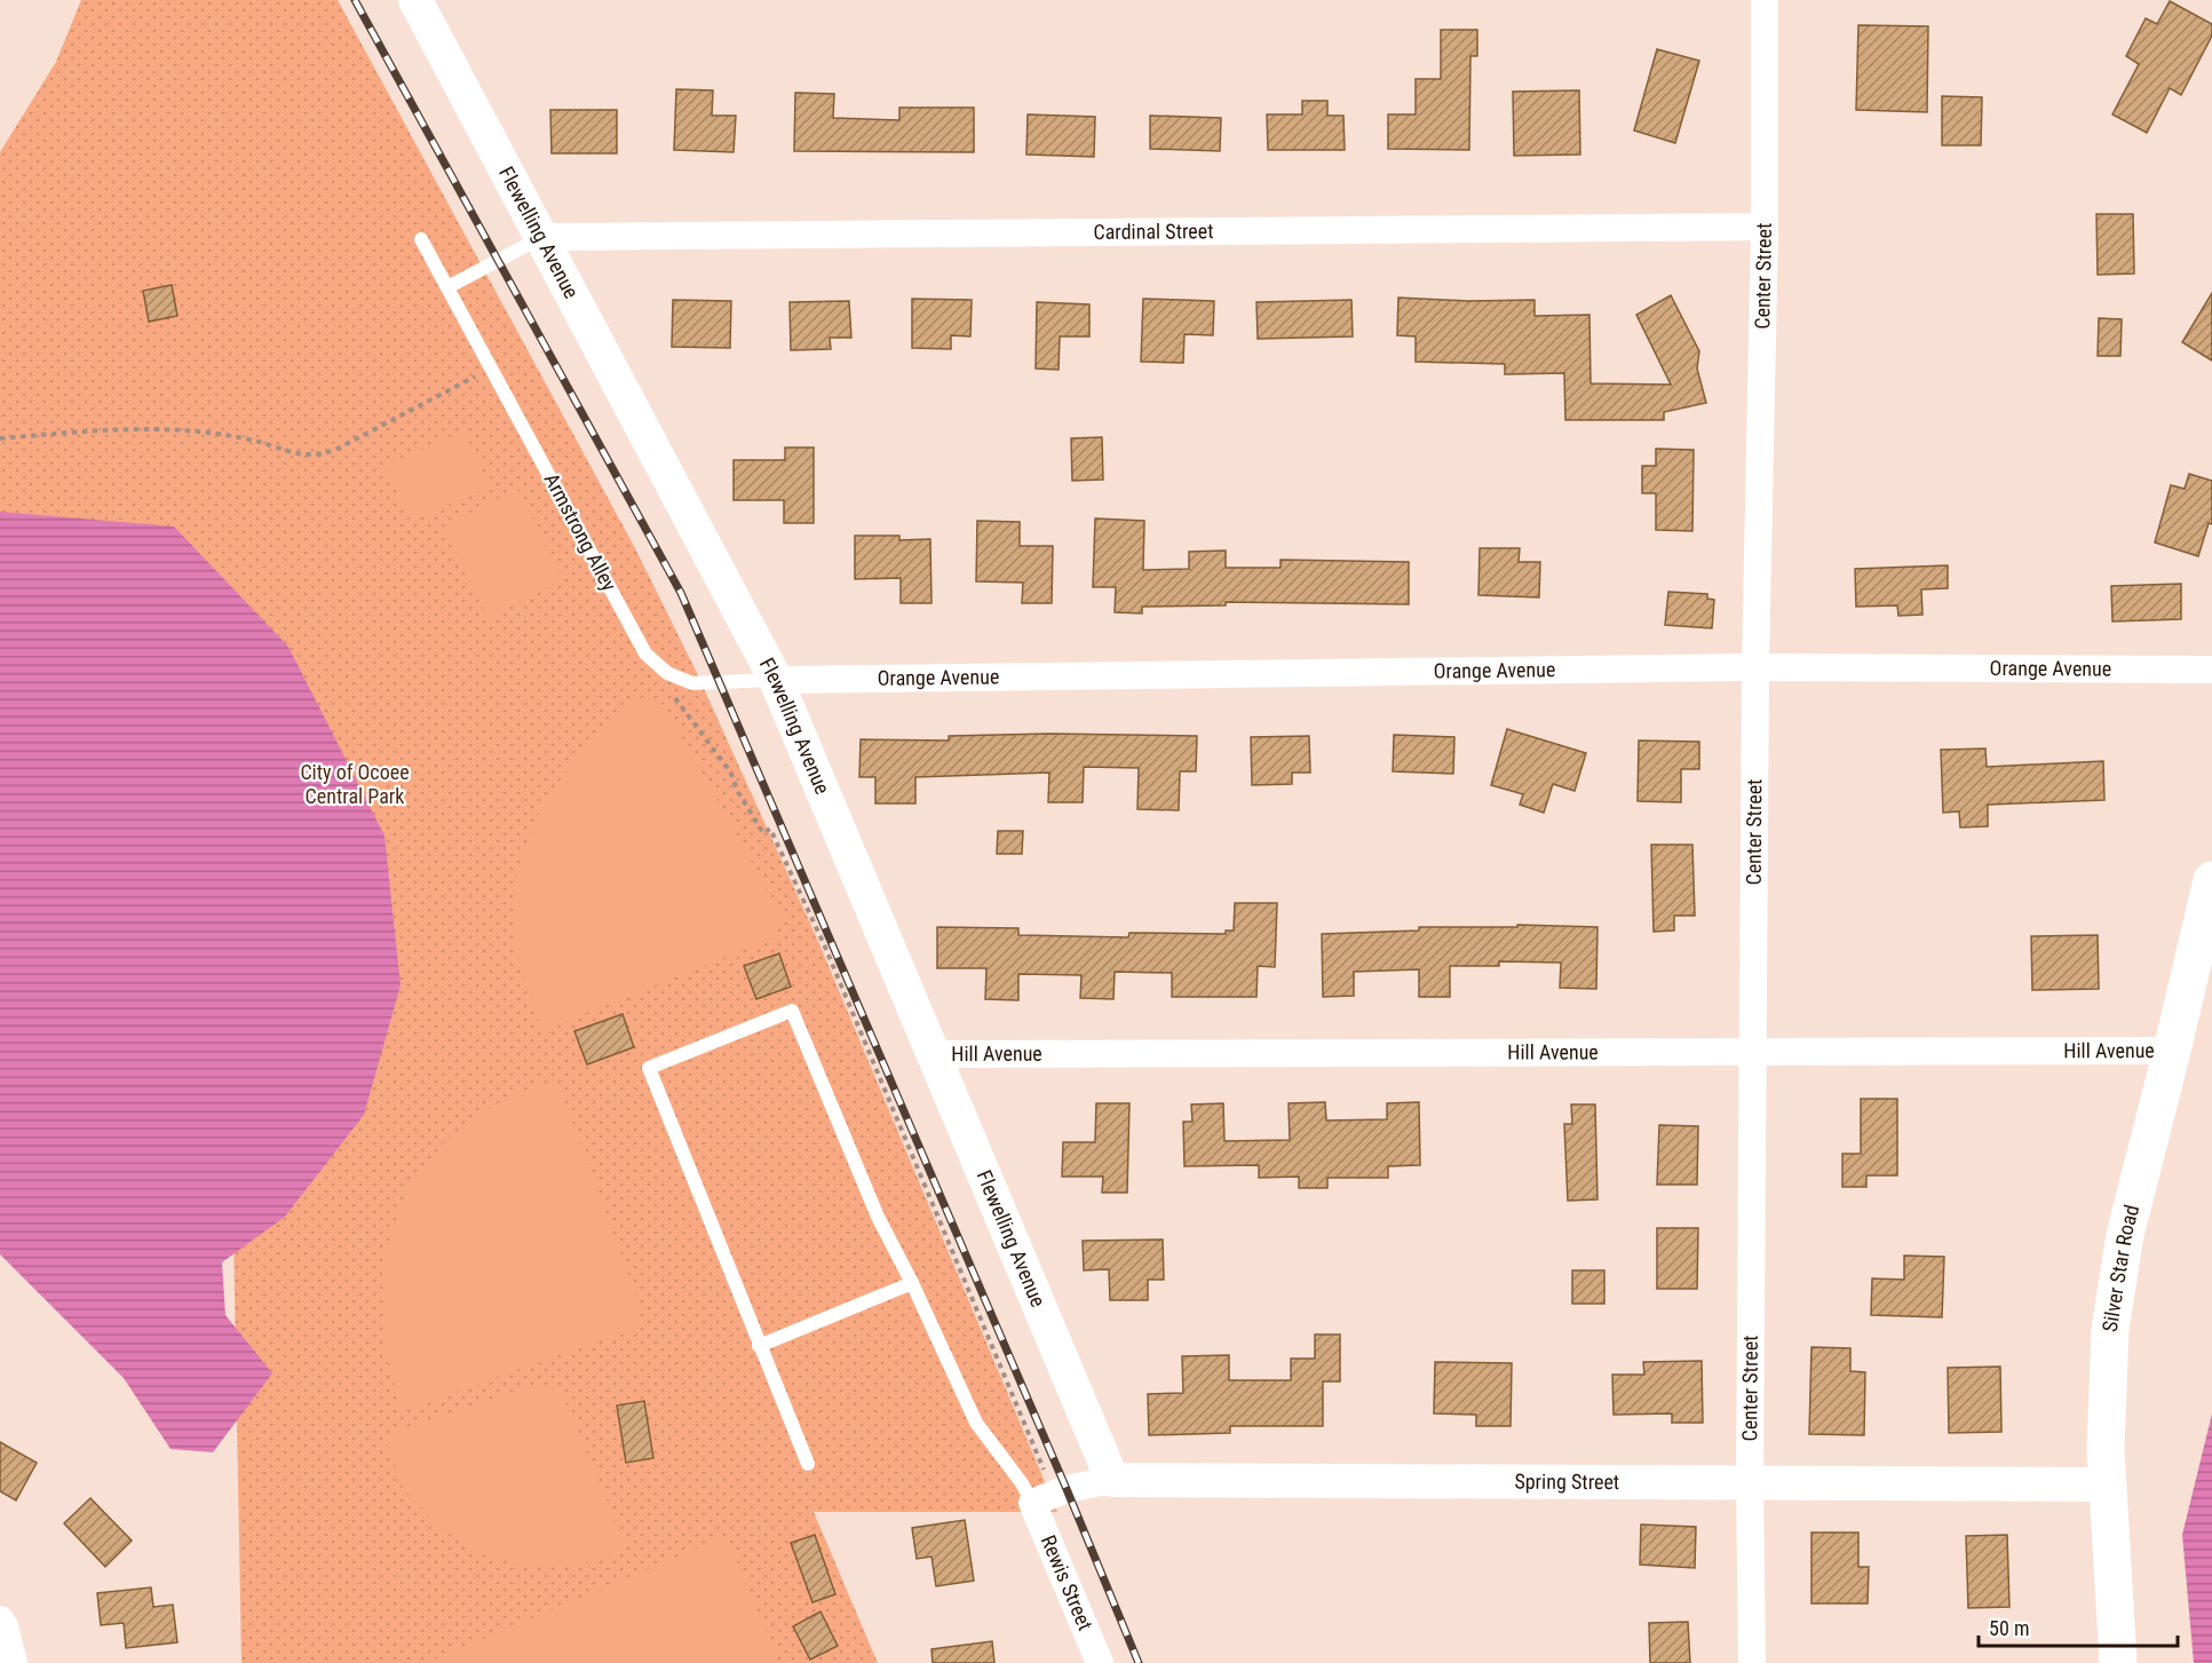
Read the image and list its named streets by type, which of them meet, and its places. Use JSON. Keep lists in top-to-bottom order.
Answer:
{
  "streets": {
    "main road": ["Silver Star Road"],
    "street": [
      "Flewelling Avenue",
      "Cardinal Street",
      "Center Street",
      "Orange Avenue",
      "Hill Avenue",
      "Spring Street",
      "Rewis Street"
    ],
    "lane": ["Armstrong Alley"]
  },
  "crossings": [
    ["Flewelling Avenue", "Cardinal Street"],
    ["Flewelling Avenue", "Armstrong Alley"],
    ["Flewelling Avenue", "Orange Avenue"],
    ["Flewelling Avenue", "Hill Avenue"],
    ["Flewelling Avenue", "Spring Street"],
    ["Cardinal Street", "Center Street"],
    ["Center Street", "Orange Avenue"],
    ["Center Street", "Hill Avenue"],
    ["Center Street", "Spring Street"],
    ["Armstrong Alley", "Orange Avenue"],
    ["Hill Avenue", "Silver Star Road"],
    ["Silver Star Road", "Spring Street"],
    ["Spring Street", "Rewis Street"]
  ],
  "parks": ["City of Ocoee Central Park"],
  "scale_bar": "50 m"
}
